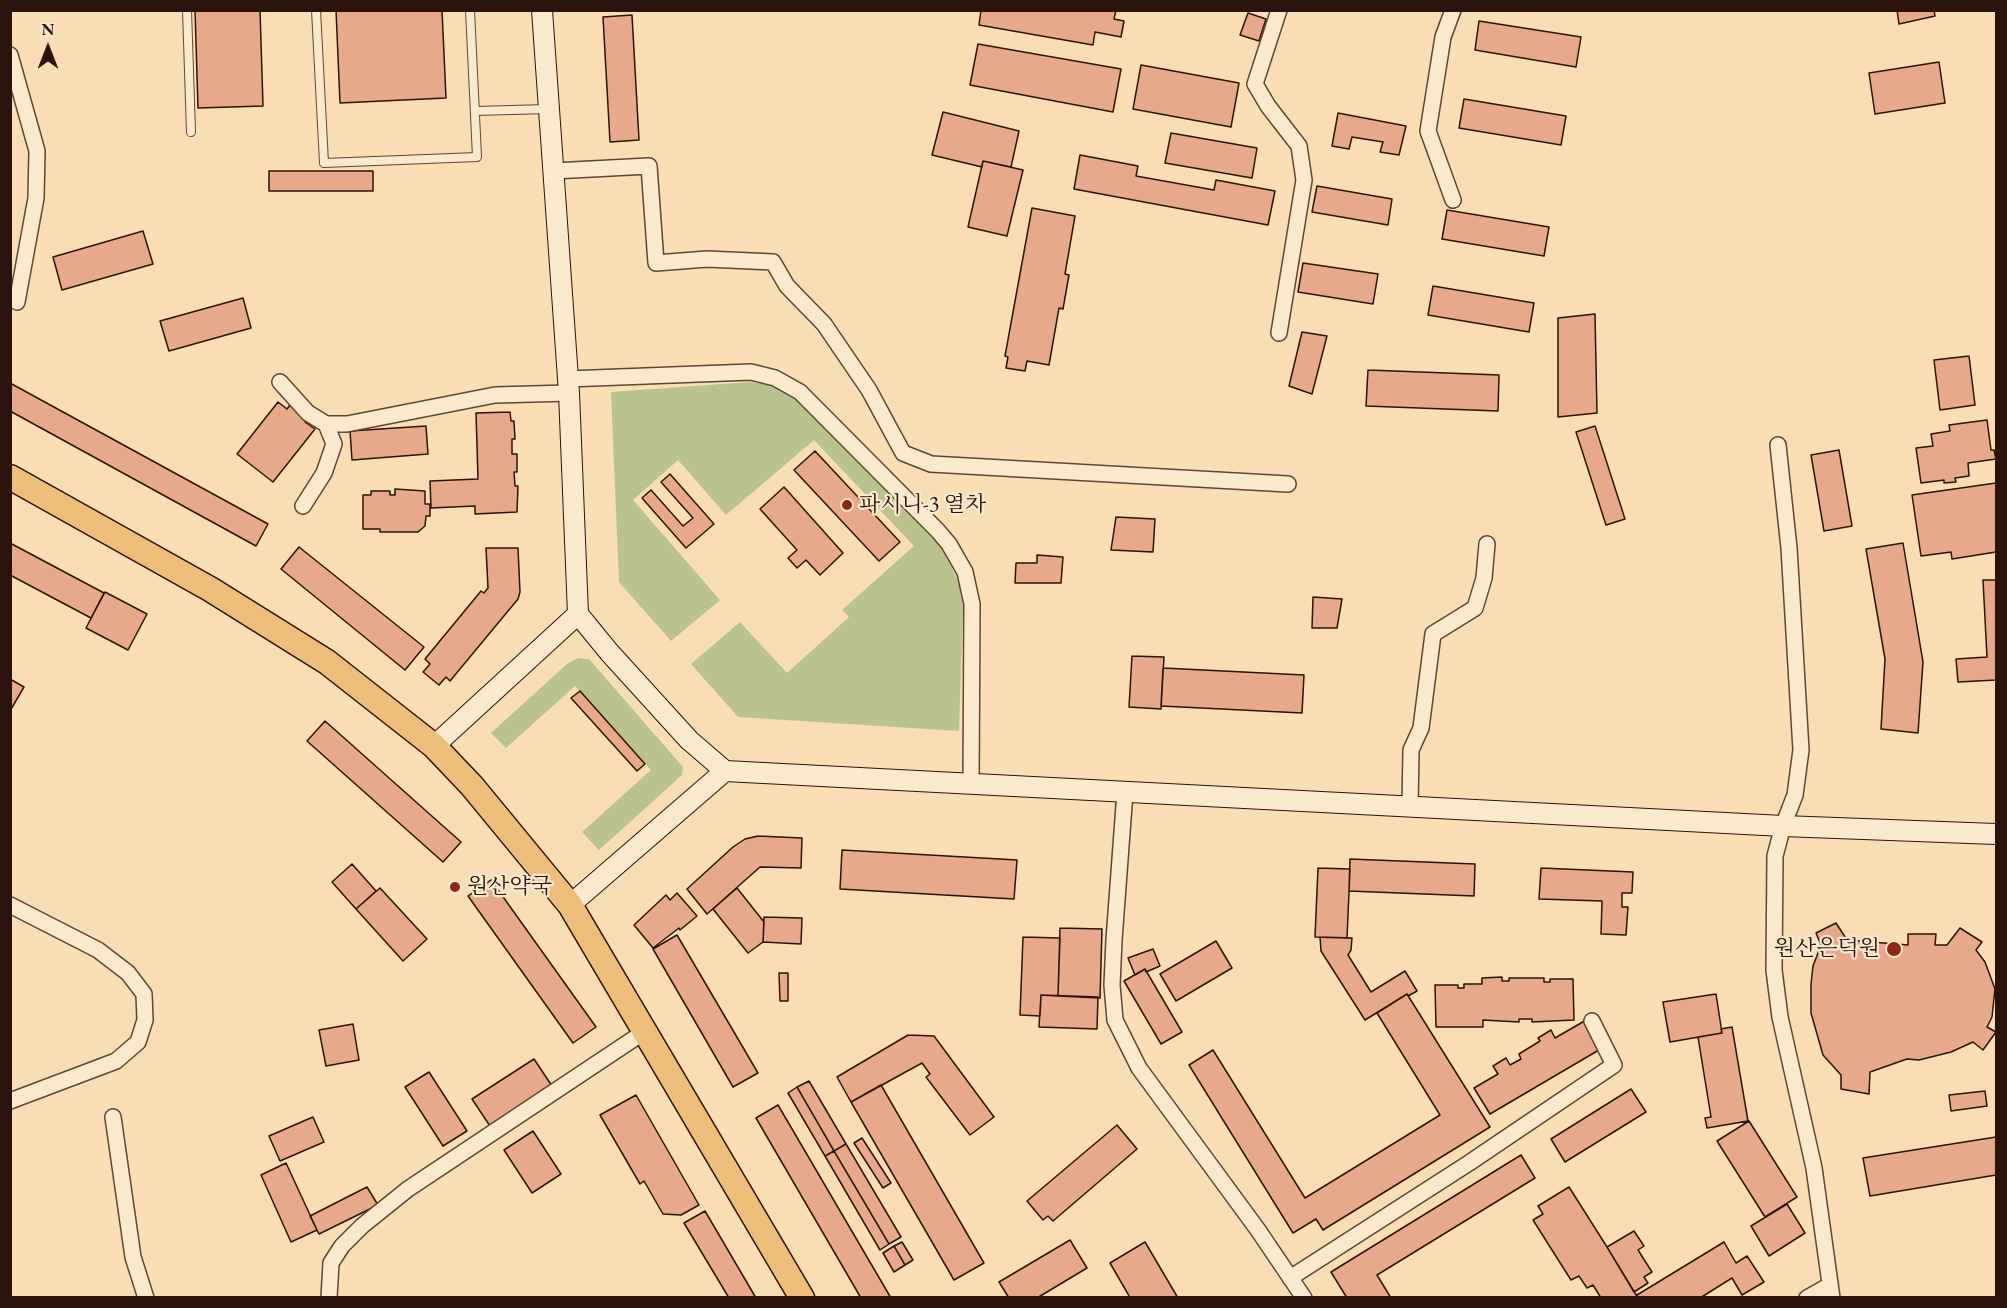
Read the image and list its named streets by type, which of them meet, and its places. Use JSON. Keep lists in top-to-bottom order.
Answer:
{
  "places": ["파시니-3 열차", "원산약국", "원산은덕원"],
  "north": "top"
}
